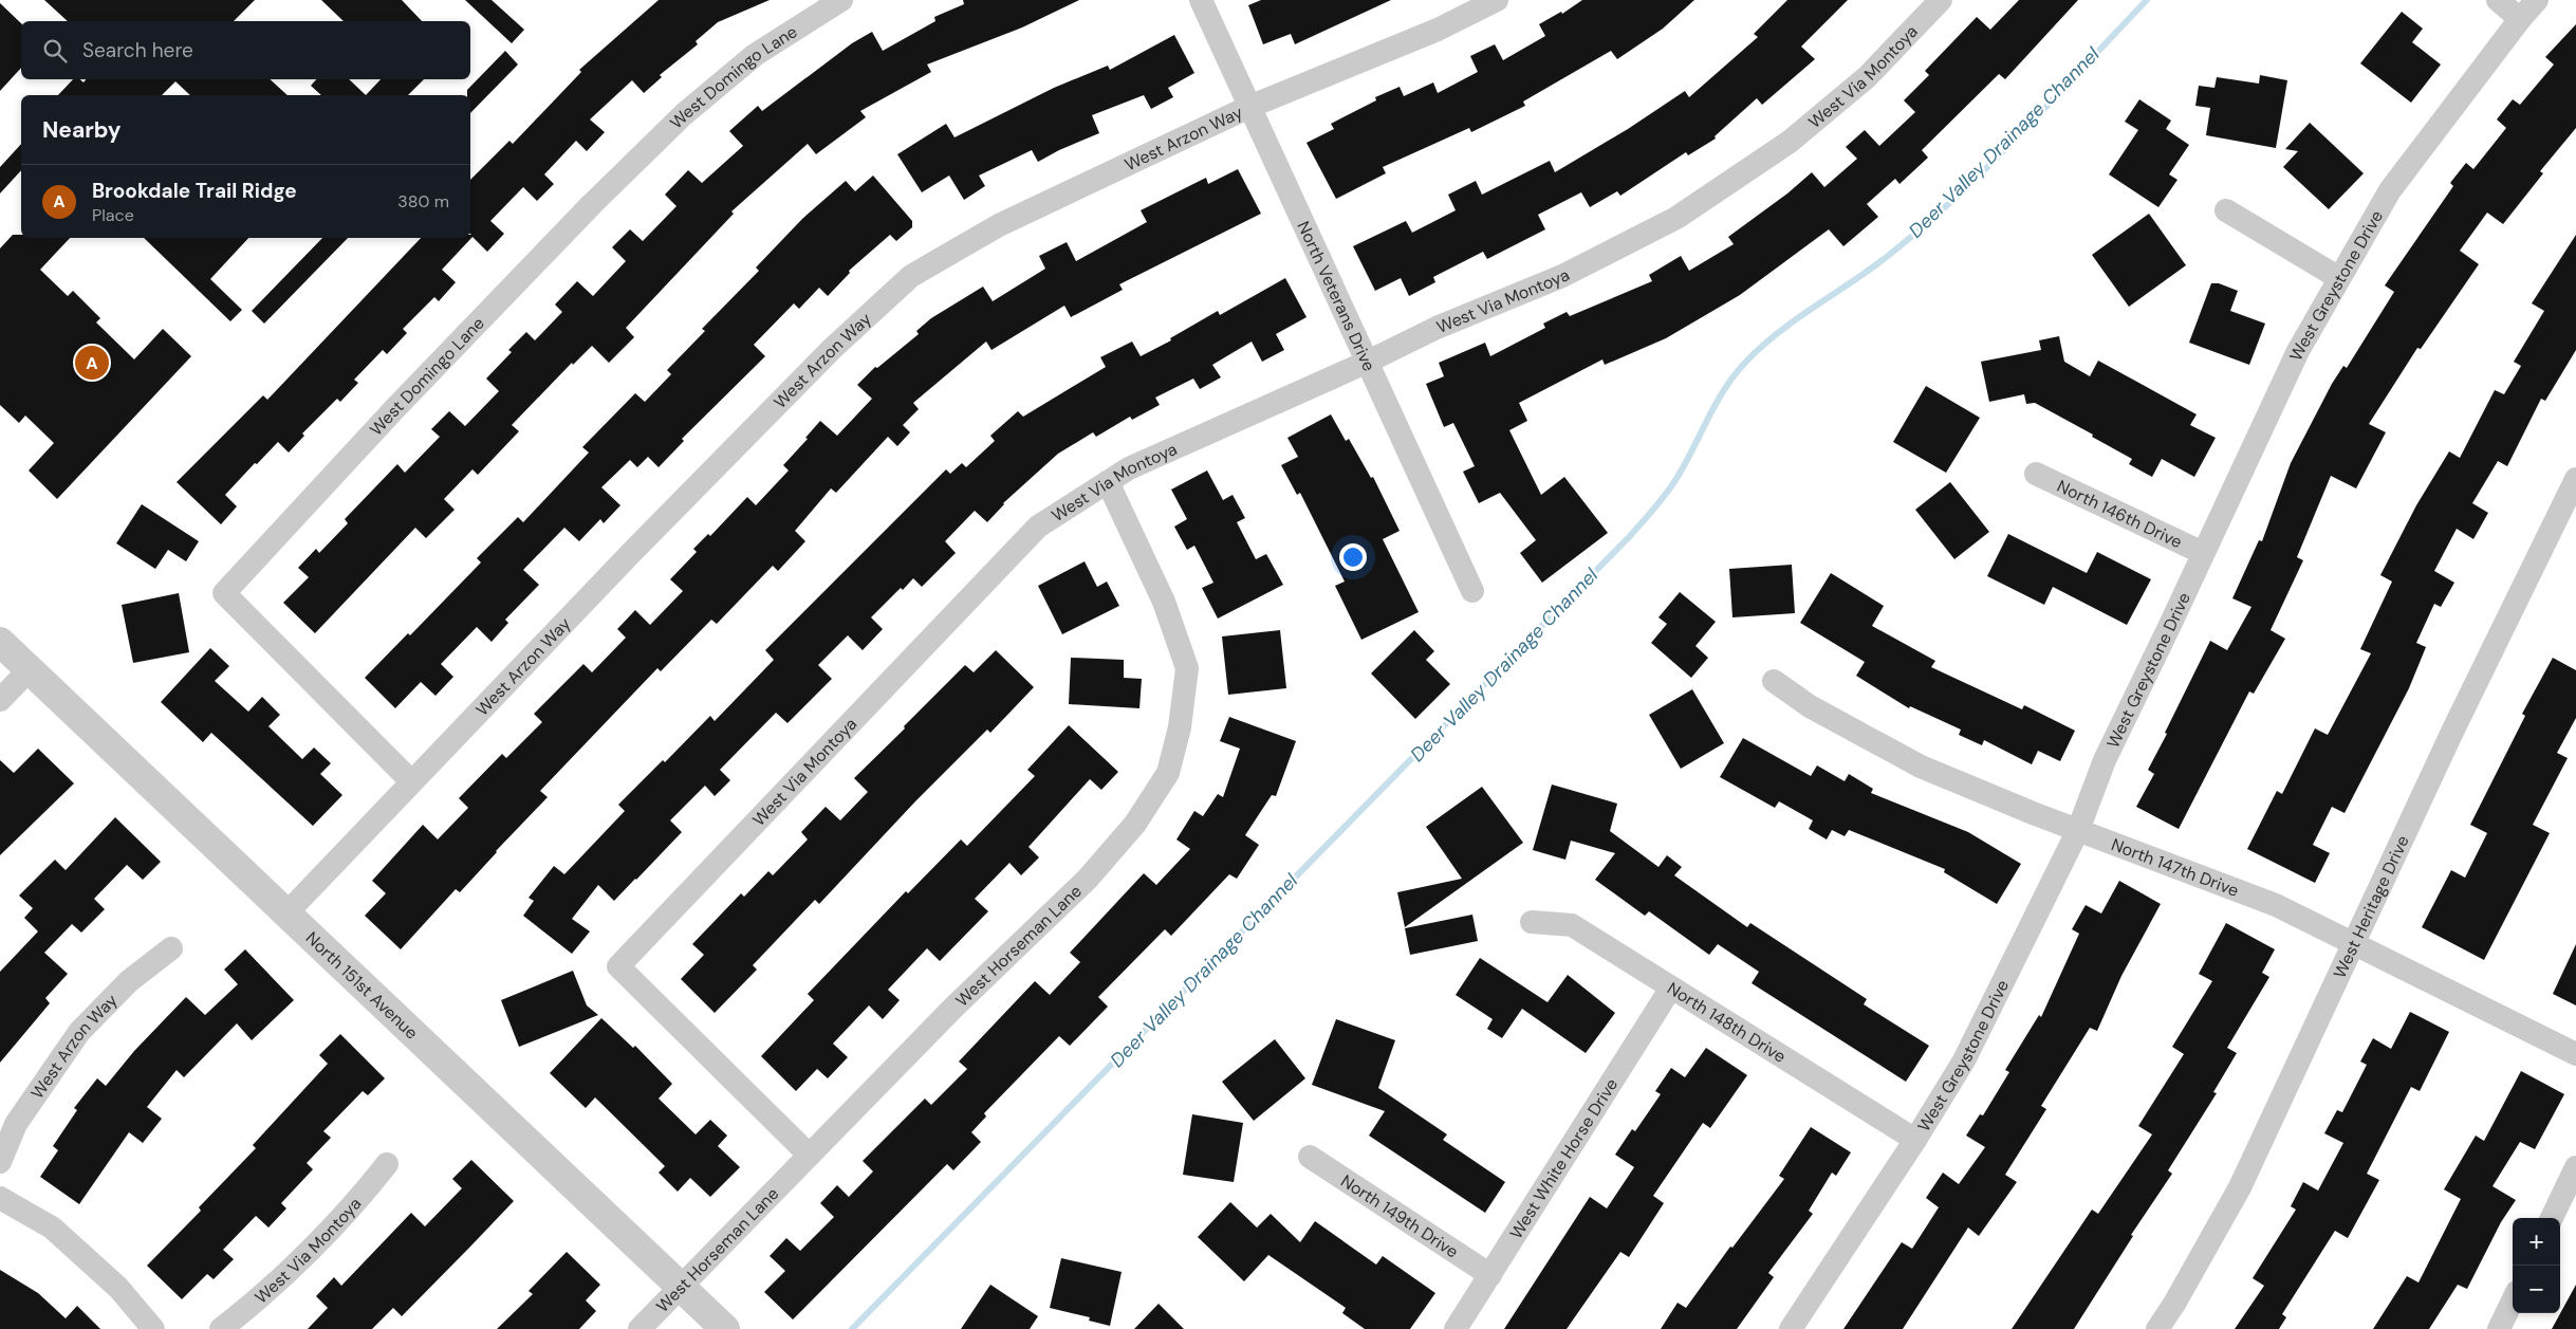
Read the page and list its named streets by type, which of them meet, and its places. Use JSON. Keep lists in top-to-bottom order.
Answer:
{
  "streets": {
    "street": [
      "West Via Montoya",
      "West Domingo Lane",
      "West Arzon Way",
      "West Greystone Drive",
      "North Veterans Drive",
      "North 146th Drive",
      "North 147th Drive",
      "West Heritage Drive",
      "West Horseman Lane",
      "North 151st Avenue",
      "North 148th Drive",
      "West White Horse Drive",
      "North 149th Drive"
    ]
  },
  "crossings": [
    ["West Via Montoya", "North Veterans Drive"],
    ["West Via Montoya", "West Horseman Lane"],
    ["West Domingo Lane", "West Arzon Way"],
    ["West Arzon Way", "North Veterans Drive"],
    ["West Arzon Way", "North 151st Avenue"],
    ["West Greystone Drive", "North 146th Drive"],
    ["West Greystone Drive", "North 147th Drive"],
    ["West Greystone Drive", "North 148th Drive"],
    ["North 147th Drive", "West Heritage Drive"],
    ["West Horseman Lane", "North 151st Avenue"],
    ["North 148th Drive", "West White Horse Drive"],
    ["West White Horse Drive", "North 149th Drive"]
  ],
  "water": ["Deer Valley Drainage Channel"],
  "page": {
    "search": "Search here",
    "heading": "Nearby",
    "list": [
      {
        "mark": "A",
        "name": "Brookdale Trail Ridge",
        "note": "Place",
        "value": "380 m"
      }
    ],
    "pins": "A",
    "map_buttons": ["+", "−"]
  }
}
